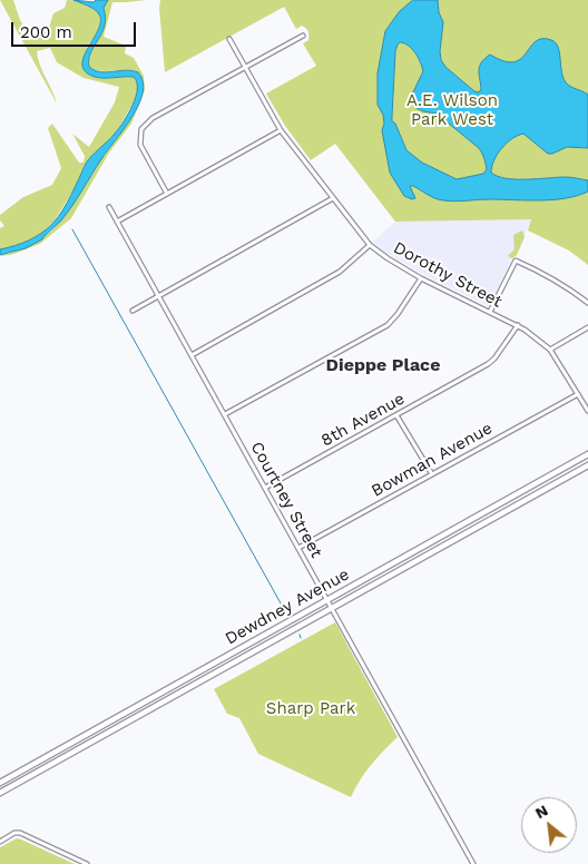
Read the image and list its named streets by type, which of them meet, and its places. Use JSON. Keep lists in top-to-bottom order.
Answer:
{
  "streets": {
    "main road": ["Dewdney Avenue"],
    "street": [
      "Dorothy Street",
      "8th Avenue",
      "Bowman Avenue",
      "Courtney Street"
    ]
  },
  "crossings": [
    ["Dorothy Street", "8th Avenue"],
    ["Dorothy Street", "Bowman Avenue"],
    ["8th Avenue", "Courtney Street"],
    ["Bowman Avenue", "Courtney Street"],
    ["Courtney Street", "Dewdney Avenue"]
  ],
  "districts": ["Dieppe Place"],
  "parks": ["A.E. Wilson Park West", "Sharp Park"],
  "scale_bar": "200 m",
  "north": "top left"
}
